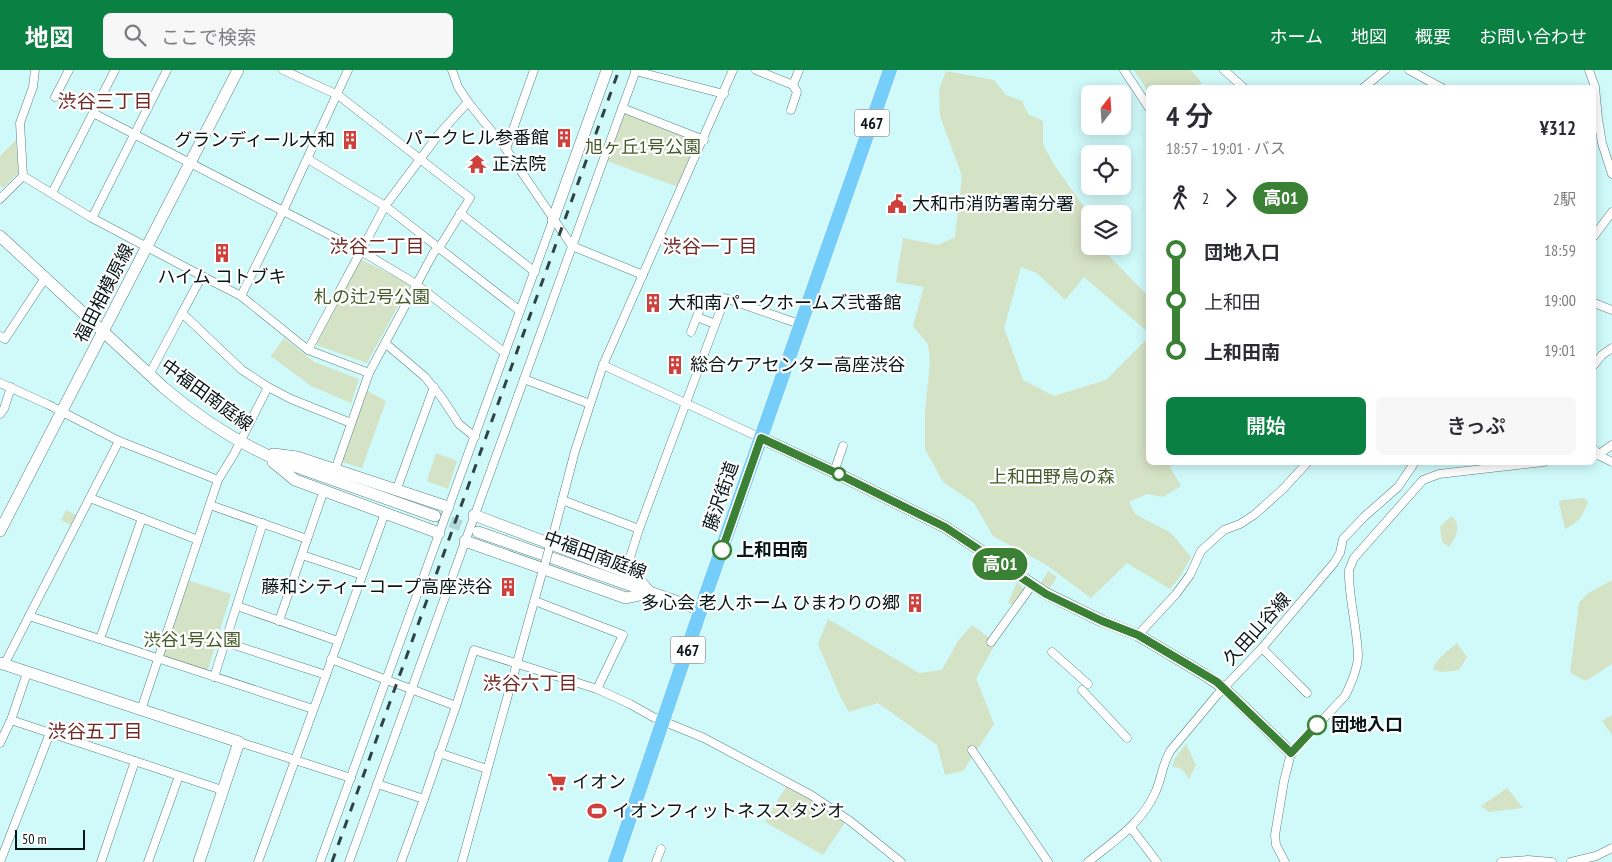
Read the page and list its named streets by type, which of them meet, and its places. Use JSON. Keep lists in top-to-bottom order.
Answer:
{
  "streets": {
    "highway": ["467", "藤沢街道"],
    "street": ["福田相模原線", "中福田南庭線", "久田山谷線"]
  },
  "crossings": [
    ["福田相模原線", "中福田南庭線"],
    ["中福田南庭線", "藤沢街道"]
  ],
  "districts": [
    "渋谷三丁目",
    "渋谷二丁目",
    "渋谷一丁目",
    "渋谷六丁目",
    "渋谷五丁目"
  ],
  "parks": [
    "旭ヶ丘1号公園",
    "札の辻2号公園",
    "上和田野鳥の森",
    "渋谷1号公園"
  ],
  "places": {
    "building": [
      "パークヒル参番館",
      "グランディール大和",
      "ハイム コトブキ",
      "大和南パークホームズ弐番館",
      "総合ケアセンター高座渋谷",
      "藤和シティーコープ高座渋谷",
      "多心会 老人ホーム ひまわりの郷"
    ],
    "temple": ["正法院"],
    "public building": ["大和市消防署南分署"],
    "other": ["上和田南", "団地入口"],
    "supermarket": ["イオン"],
    "sports": ["イオンフィットネススタジオ"]
  },
  "lines": ["bus line 高01"],
  "scale_bar": "50 m",
  "north": "top",
  "page": {
    "header": "地図",
    "search": "ここで検索",
    "nav": [
      "ホーム",
      "地図",
      "概要",
      "お問い合わせ"
    ],
    "on_map": "高01",
    "heading": ["4 分", "18:57 – 19:01 · バス", "¥312"],
    "legs": ["2", "高01", "2駅"],
    "list": [
      {
        "name": "団地入口",
        "value": "18:59"
      },
      {
        "name": "上和田",
        "value": "19:00"
      },
      {
        "name": "上和田南",
        "value": "19:01"
      }
    ],
    "buttons": ["開始", "きっぷ"],
    "scale": "50 m"
  }
}
